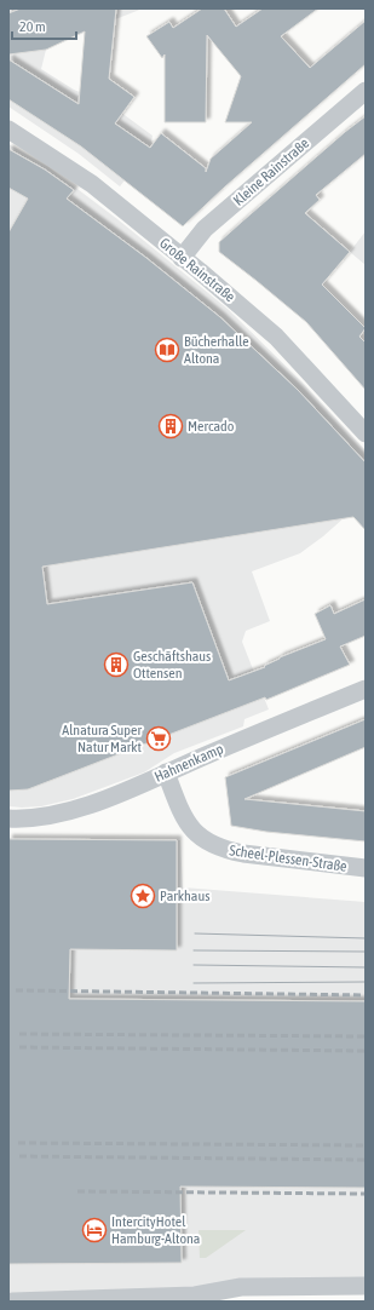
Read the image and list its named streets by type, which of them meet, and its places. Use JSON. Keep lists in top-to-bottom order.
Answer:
{
  "streets": {
    "street": [
      "Kleine Rainstraße",
      "Große Rainstraße",
      "Hahnenkamp",
      "Scheel-Plessen-Straße"
    ]
  },
  "crossings": [
    ["Kleine Rainstraße", "Große Rainstraße"],
    ["Hahnenkamp", "Scheel-Plessen-Straße"]
  ],
  "places": {
    "library": ["Bücherhalle Altona"],
    "building": ["Mercado", "Geschäftshaus Ottensen"],
    "supermarket": ["Alnatura Super Natur Markt"],
    "place": ["Parkhaus"],
    "hotel": ["IntercityHotel Hamburg-Altona"]
  },
  "scale_bar": "20 m"
}
